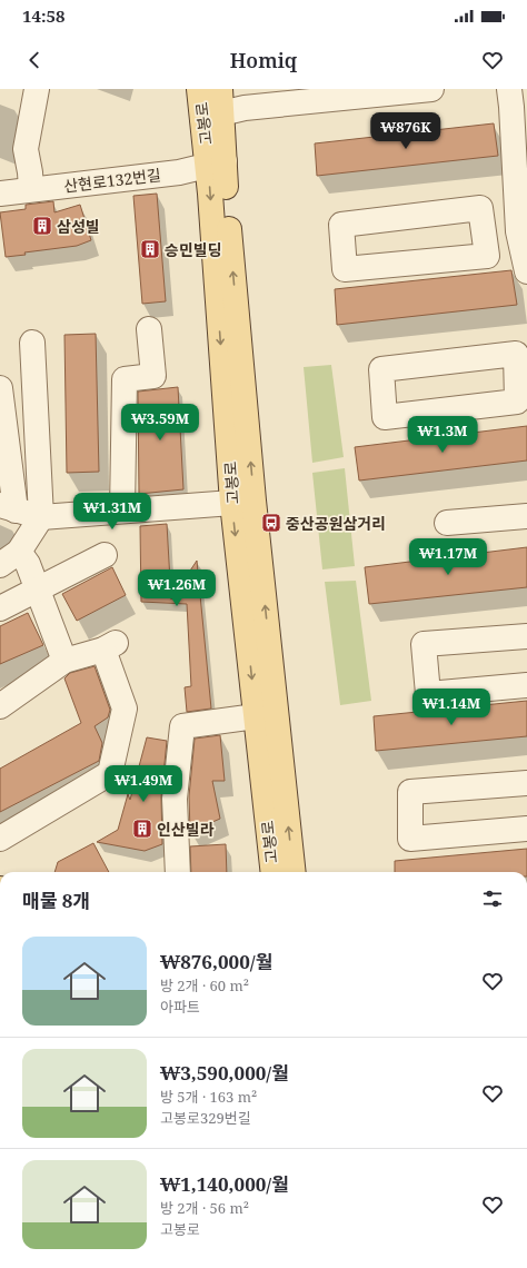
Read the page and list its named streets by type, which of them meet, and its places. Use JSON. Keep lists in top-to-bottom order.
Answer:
{
  "streets": {
    "main road": ["고봉로"],
    "street": ["산현로132번길"]
  },
  "crossings": [
    ["고봉로", "산현로132번길"]
  ],
  "places": {
    "building": ["삼성빌", "승민빌딩", "인산빌라"],
    "bus stop": ["중산공원삼거리"]
  },
  "page": {
    "status": "14:58",
    "header": "Homiq",
    "price": [
      "₩876K",
      "₩3.59M",
      "₩1.3M",
      "₩1.31M",
      "₩1.17M",
      "₩1.26M",
      "₩1.14M",
      "₩1.49M"
    ],
    "heading": "매물 8개",
    "list": [
      {
        "name": "₩876,000/월",
        "note": "방 2개 · 60 m² · 아파트"
      },
      {
        "name": "₩3,590,000/월",
        "note": "방 5개 · 163 m² · 고봉로329번길"
      },
      {
        "name": "₩1,140,000/월",
        "note": "방 2개 · 56 m² · 고봉로"
      }
    ]
  }
}
